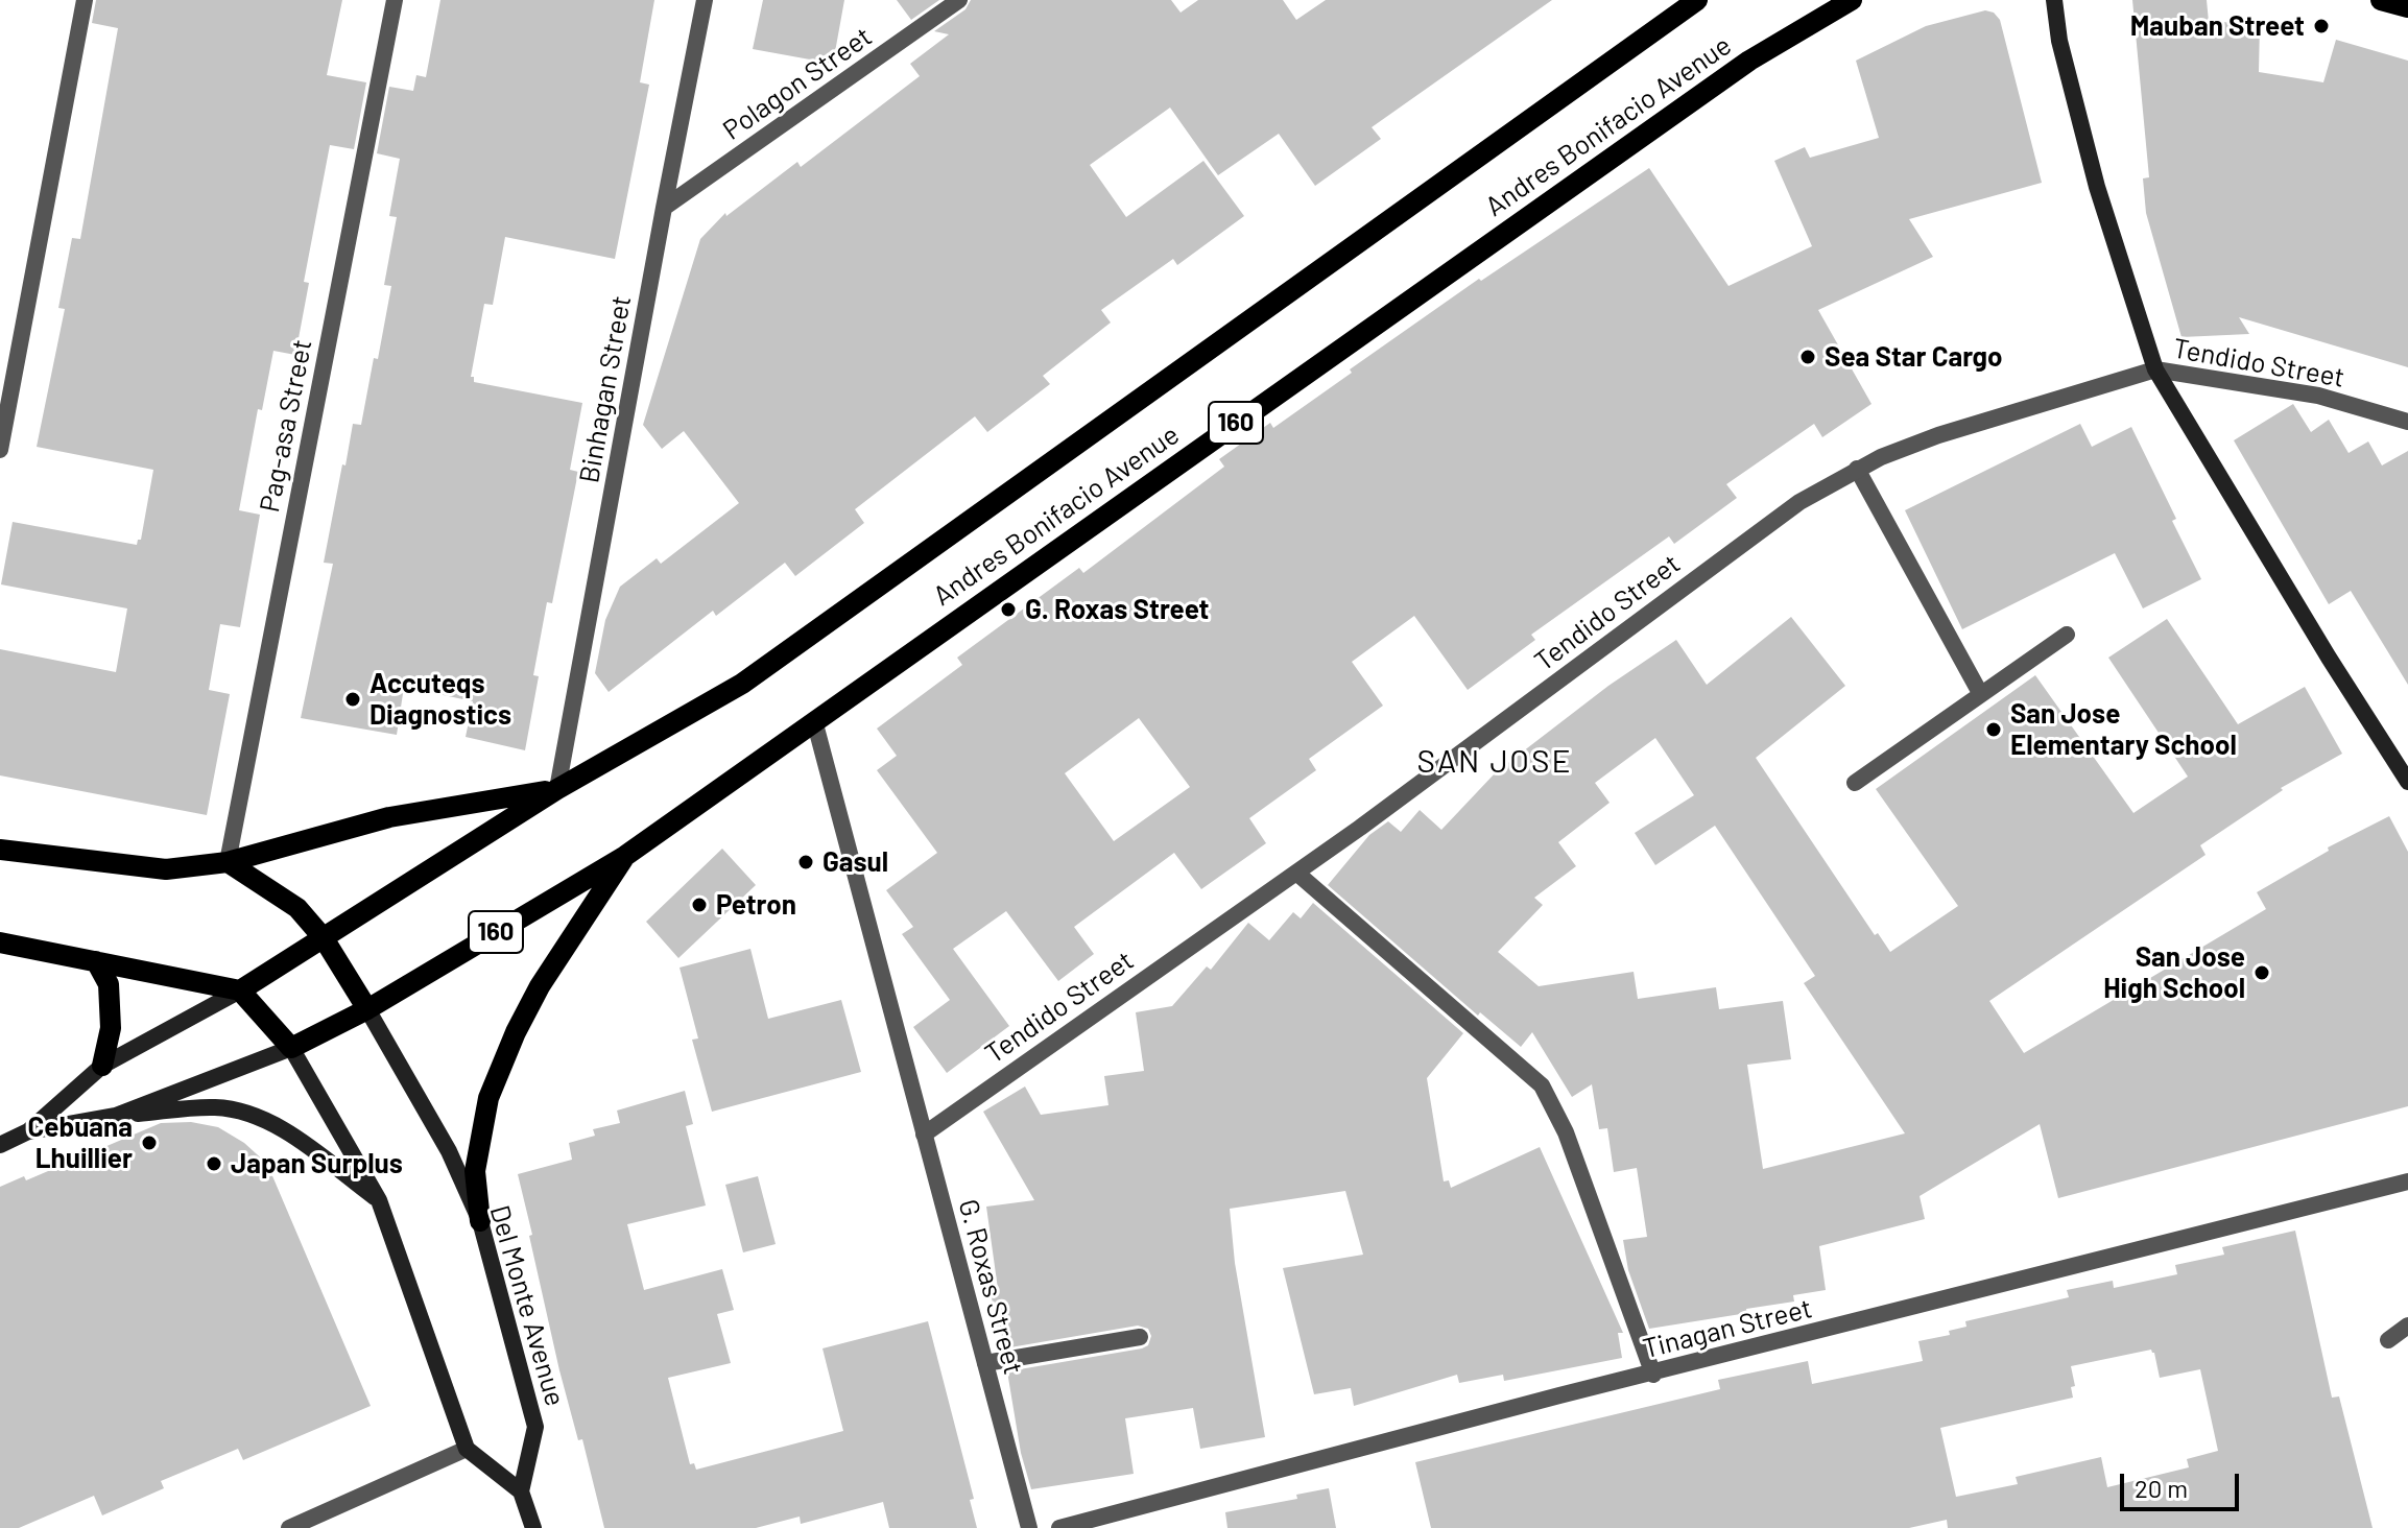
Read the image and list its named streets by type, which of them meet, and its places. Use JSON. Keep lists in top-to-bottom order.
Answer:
{
  "streets": {
    "main road": ["Andres Bonifacio Avenue", "160", "Del Monte Avenue"],
    "street": [
      "Polagon Street",
      "Tendido Street",
      "Binhagan Street",
      "Pag-asa Street",
      "G. Roxas Street",
      "Tinagan Street"
    ]
  },
  "crossings": [
    ["Polagon Street", "Binhagan Street"],
    ["Andres Bonifacio Avenue", "Binhagan Street"],
    ["Andres Bonifacio Avenue", "G. Roxas Street"],
    ["Andres Bonifacio Avenue", "Del Monte Avenue"],
    ["Tendido Street", "G. Roxas Street"]
  ],
  "districts": ["SAN JOSE"],
  "places": [
    "Mauban Street",
    "Sea Star Cargo",
    "G. Roxas Street",
    "Accuteqs Diagnostics",
    "San Jose Elementary School",
    "Gasul",
    "Petron",
    "San Jose High School",
    "Cebuana Lhuillier",
    "Japan Surplus"
  ],
  "scale_bar": "20 m"
}
